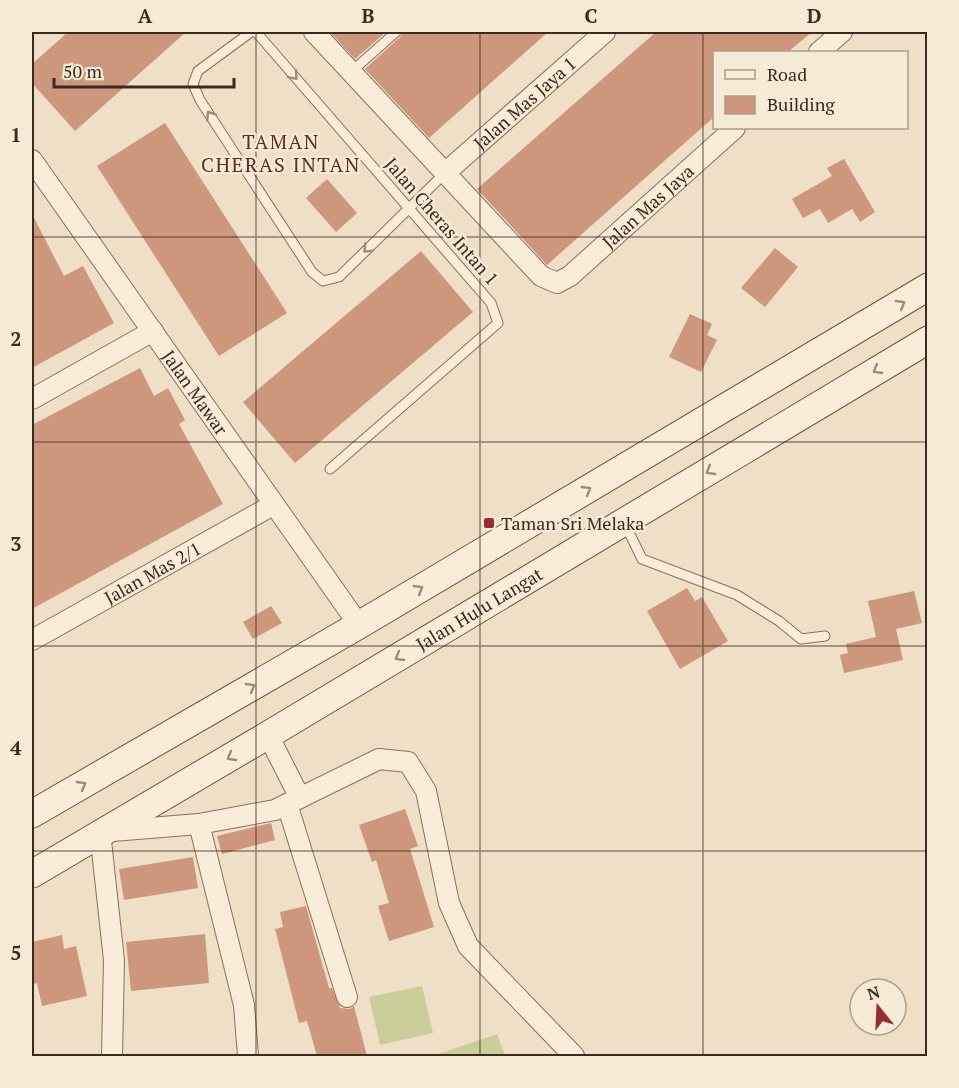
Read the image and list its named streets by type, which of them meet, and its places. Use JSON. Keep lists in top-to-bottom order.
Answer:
{
  "streets": {
    "main road": ["Jalan Hulu Langat"],
    "street": [
      "Jalan Mas Jaya 1",
      "Jalan Mas Jaya",
      "Jalan Mawar",
      "Jalan Mas 2/1"
    ],
    "lane": ["Jalan Cheras Intan 1"]
  },
  "crossings": [
    ["Jalan Mas Jaya 1", "Jalan Mas Jaya"],
    ["Jalan Mawar", "Jalan Mas 2/1"]
  ],
  "one_way": ["Jalan Cheras Intan 1"],
  "districts": ["TAMAN CHERAS INTAN"],
  "places": {
    "transit": ["Taman Sri Melaka"]
  },
  "legend": ["Road", "Building"],
  "scale_bar": "50 m",
  "north": "top",
  "grid": {
    "columns": [
      "A",
      "B",
      "C",
      "D"
    ],
    "rows": [
      "1",
      "2",
      "3",
      "4",
      "5"
    ]
  }
}
